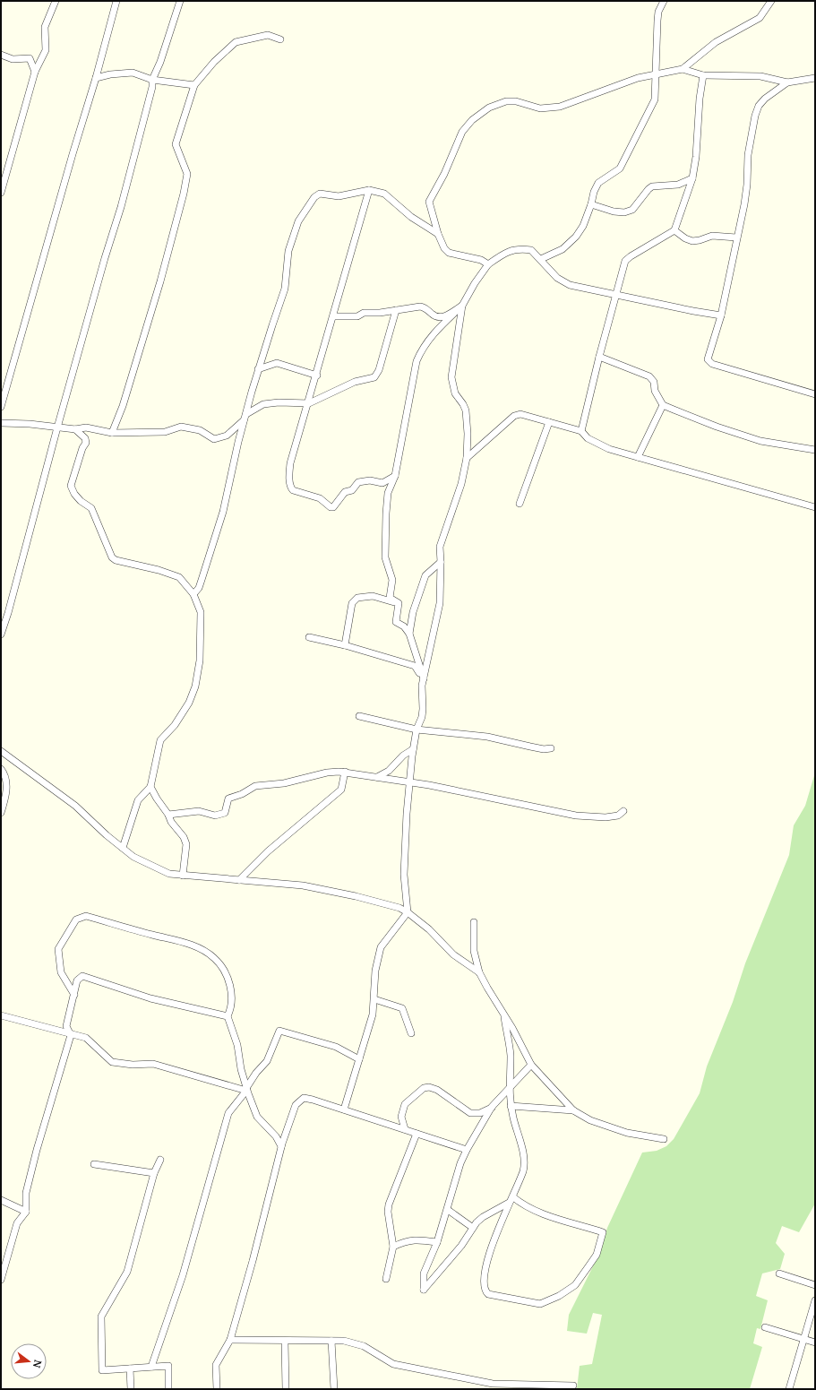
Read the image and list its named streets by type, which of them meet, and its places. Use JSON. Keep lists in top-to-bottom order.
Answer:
{
  "north": "right"
}
